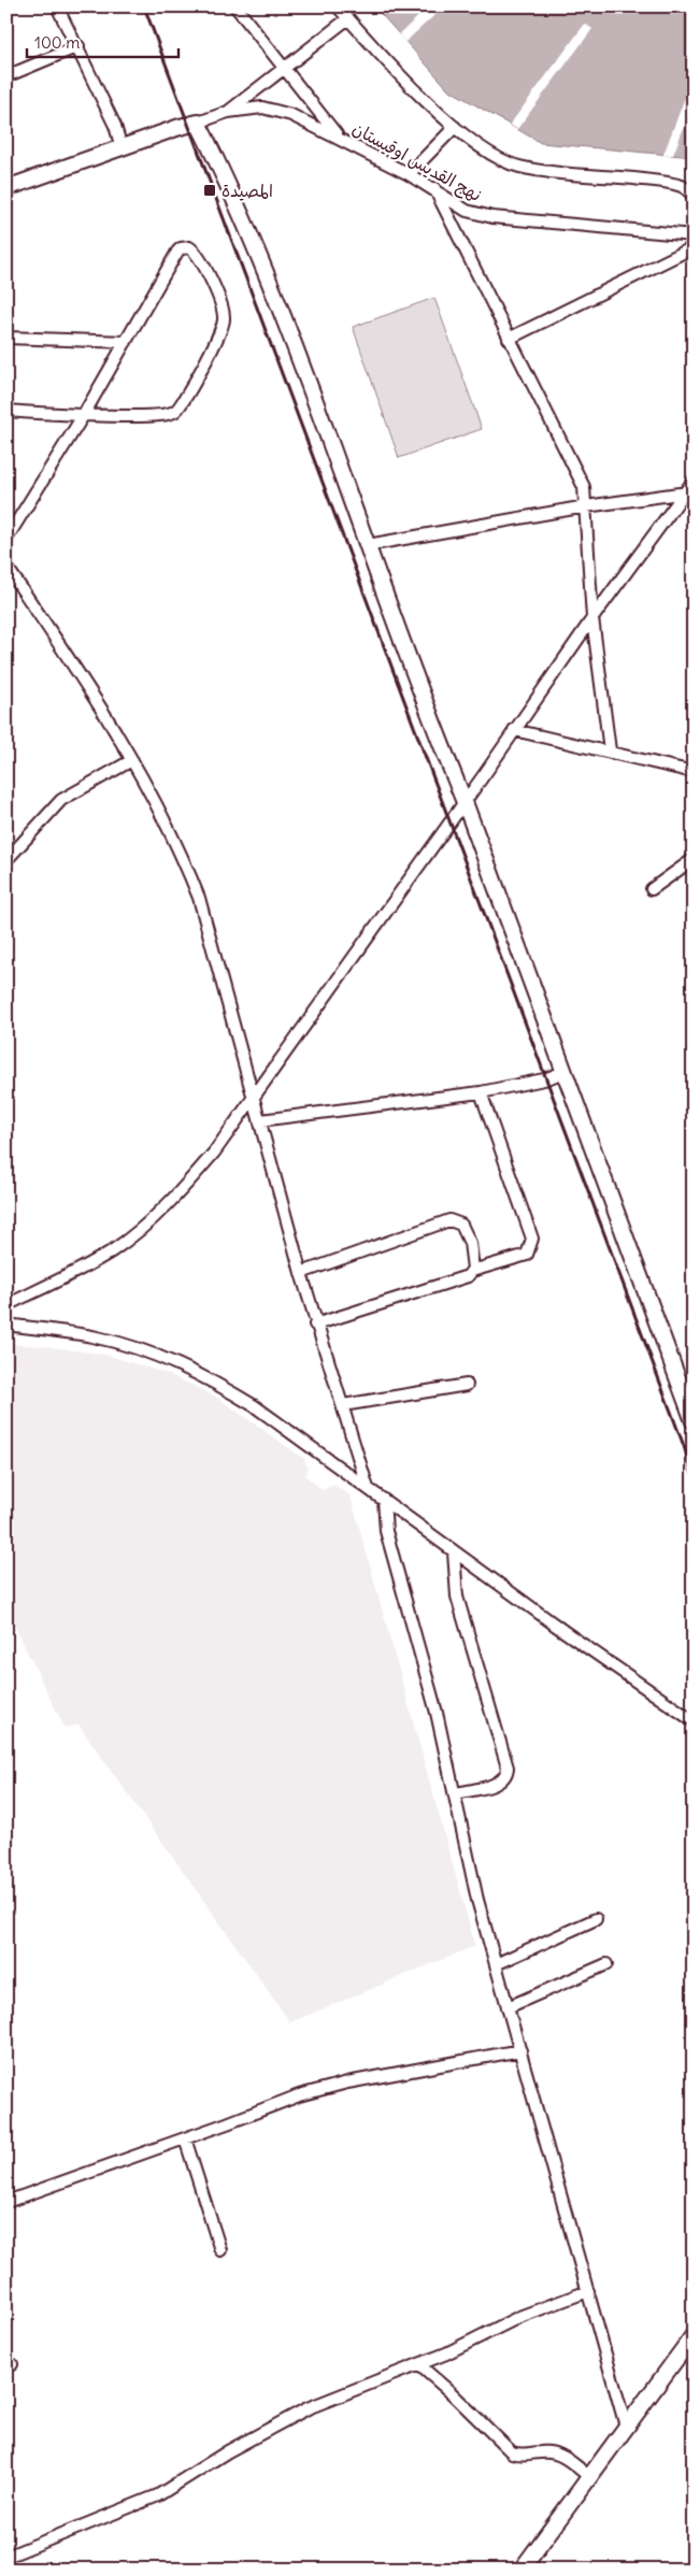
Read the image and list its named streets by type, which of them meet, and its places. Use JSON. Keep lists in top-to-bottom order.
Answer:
{
  "streets": {
    "street": ["نهج القديس اوقيستان"]
  },
  "places": {
    "transit": ["المصيدة"]
  },
  "scale_bar": "100 m"
}
